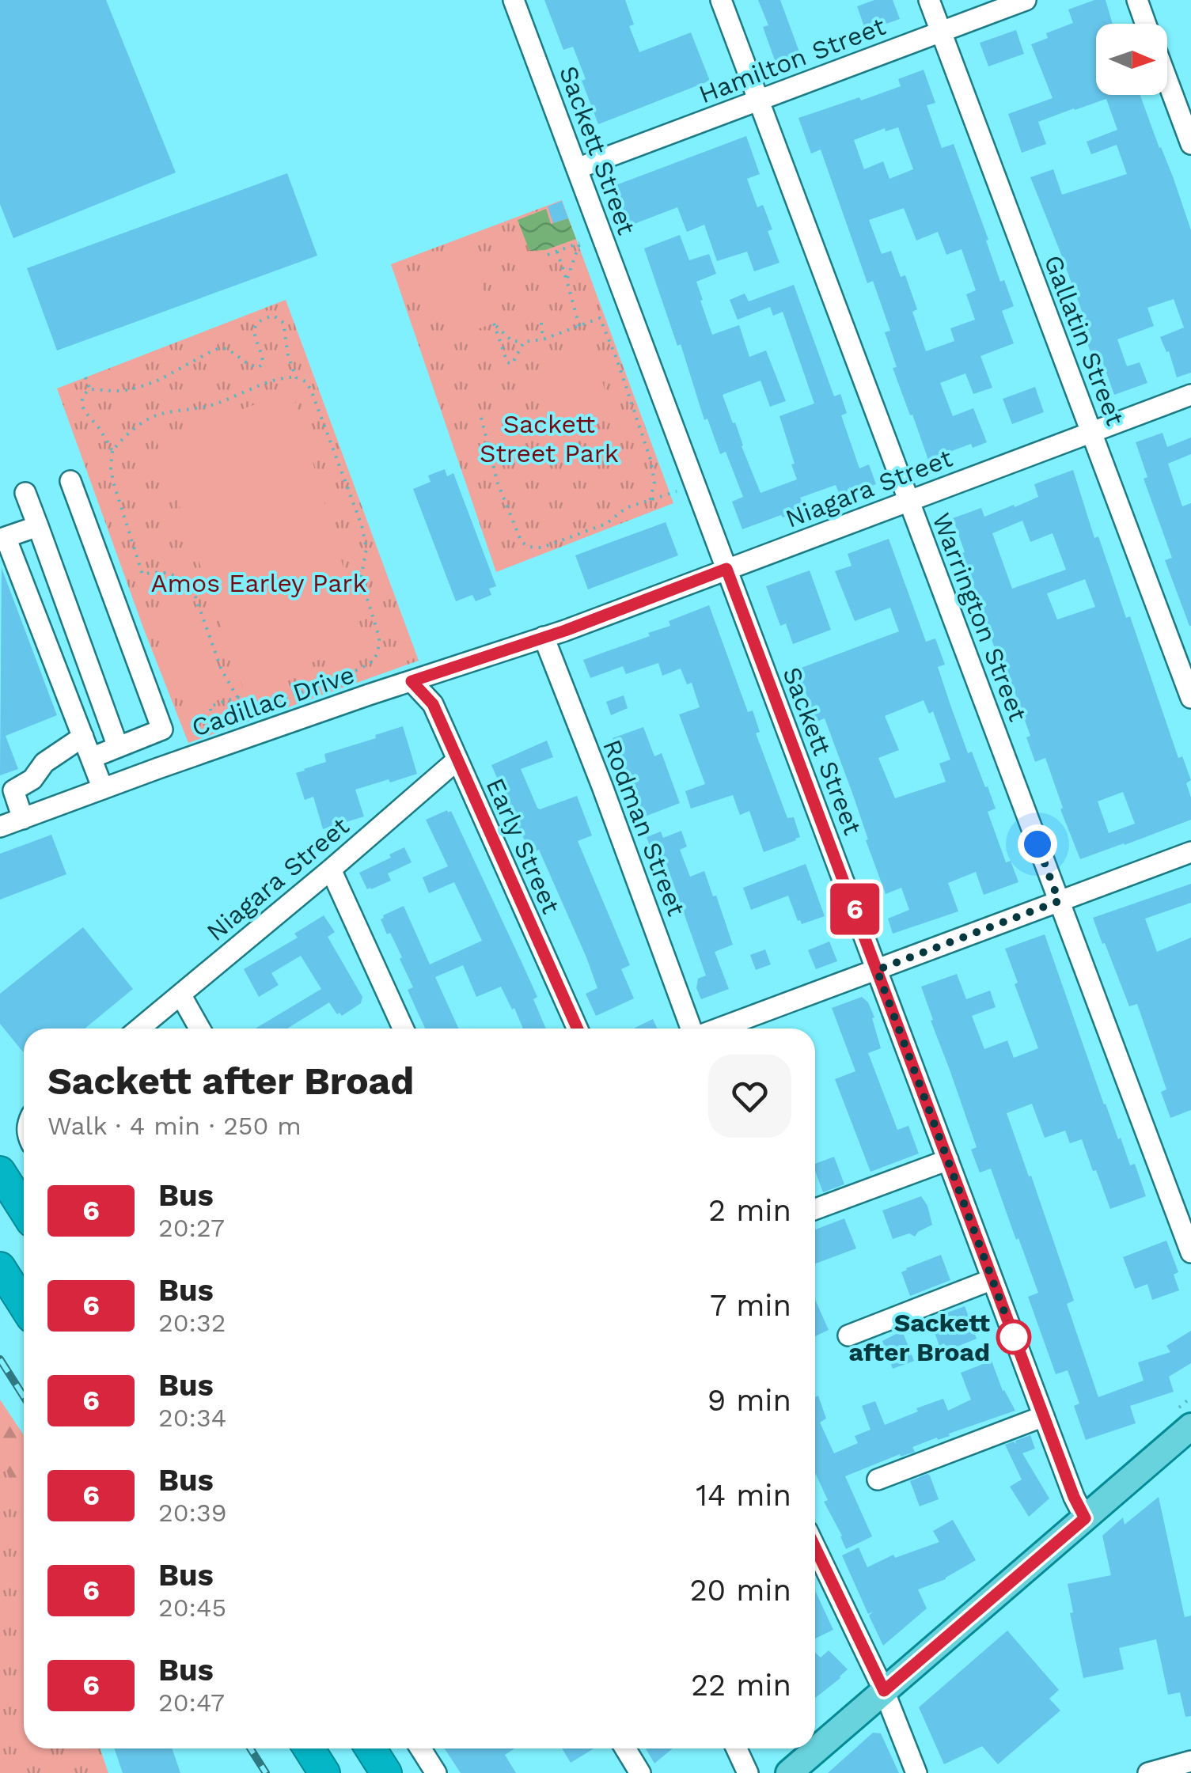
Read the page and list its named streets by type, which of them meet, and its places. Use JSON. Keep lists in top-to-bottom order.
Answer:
{
  "streets": {
    "street": [
      "Hamilton Street",
      "Sackett Street",
      "Gallatin Street",
      "Niagara Street",
      "Warrington Street",
      "Cadillac Drive",
      "Rodman Street",
      "Early Street"
    ]
  },
  "crossings": [
    ["Hamilton Street", "Sackett Street"],
    ["Hamilton Street", "Gallatin Street"],
    ["Hamilton Street", "Warrington Street"],
    ["Sackett Street", "Niagara Street"],
    ["Gallatin Street", "Niagara Street"],
    ["Niagara Street", "Warrington Street"],
    ["Niagara Street", "Cadillac Drive"],
    ["Niagara Street", "Early Street"],
    ["Cadillac Drive", "Rodman Street"],
    ["Cadillac Drive", "Early Street"]
  ],
  "parks": ["Sackett Street Park", "Amos Earley Park"],
  "places": ["Sackett after Broad"],
  "lines": ["bus line 6"],
  "north": "right",
  "page": {
    "on_map": "6",
    "heading": ["Sackett after Broad", "Walk · 4 min · 250 m"],
    "list": [
      {
        "mark": "6",
        "name": "Bus",
        "note": "20:27",
        "value": "2 min"
      },
      {
        "mark": "6",
        "name": "Bus",
        "note": "20:32",
        "value": "7 min"
      },
      {
        "mark": "6",
        "name": "Bus",
        "note": "20:34",
        "value": "9 min"
      },
      {
        "mark": "6",
        "name": "Bus",
        "note": "20:39",
        "value": "14 min"
      },
      {
        "mark": "6",
        "name": "Bus",
        "note": "20:45",
        "value": "20 min"
      },
      {
        "mark": "6",
        "name": "Bus",
        "note": "20:47",
        "value": "22 min"
      }
    ]
  }
}
